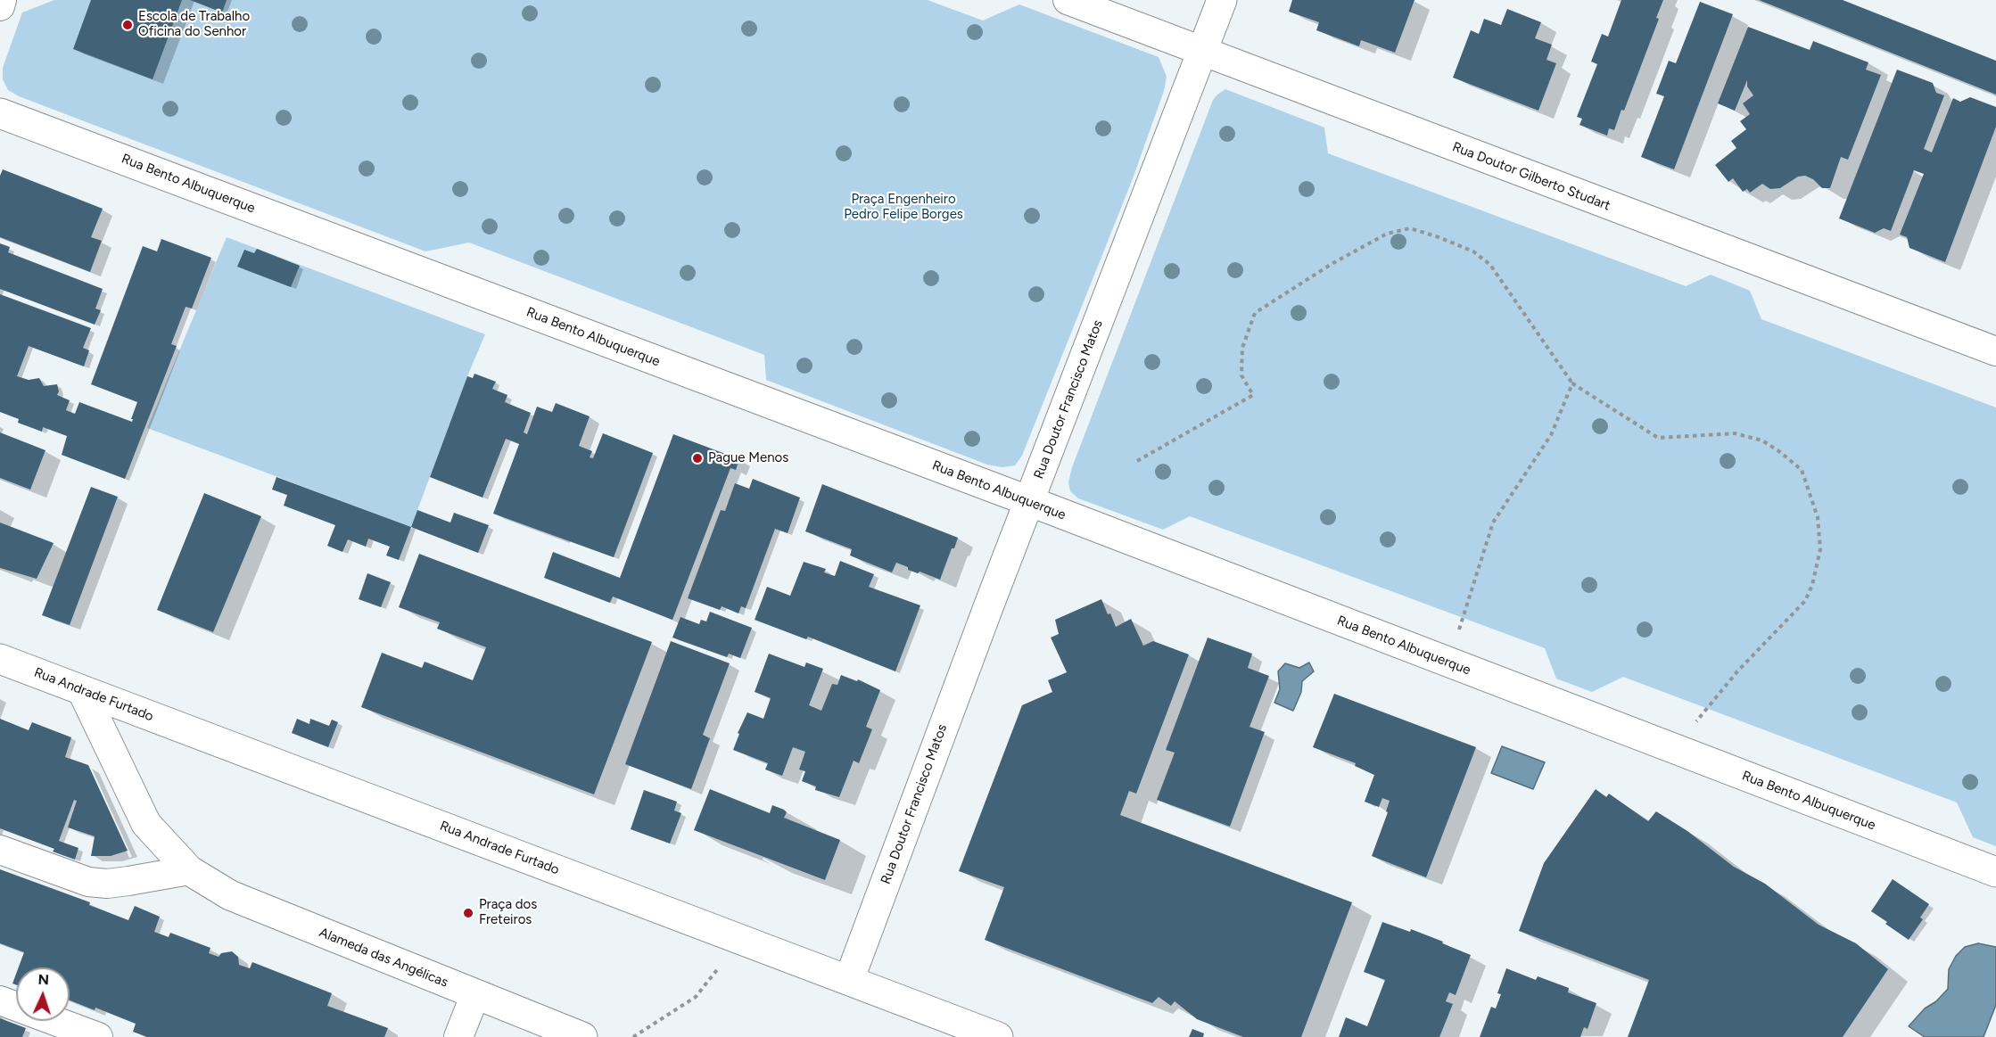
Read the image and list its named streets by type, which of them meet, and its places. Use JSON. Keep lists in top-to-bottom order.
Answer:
{
  "streets": {
    "street": [
      "Rua Doutor Gilberto Studart",
      "Rua Bento Albuquerque",
      "Rua Doutor Francisco Matos",
      "Rua Andrade Furtado",
      "Alameda das Angélicas"
    ]
  },
  "crossings": [
    ["Rua Doutor Gilberto Studart", "Rua Doutor Francisco Matos"],
    ["Rua Bento Albuquerque", "Rua Doutor Francisco Matos"],
    ["Rua Doutor Francisco Matos", "Rua Andrade Furtado"],
    ["Rua Andrade Furtado", "Alameda das Angélicas"]
  ],
  "parks": ["Praça Engenheiro Pedro Felipe Borges"],
  "places": ["Escola de Trabalho Oficina do Senhor", "Pague Menos", "Praça dos Freteiros"],
  "north": "top"
}
